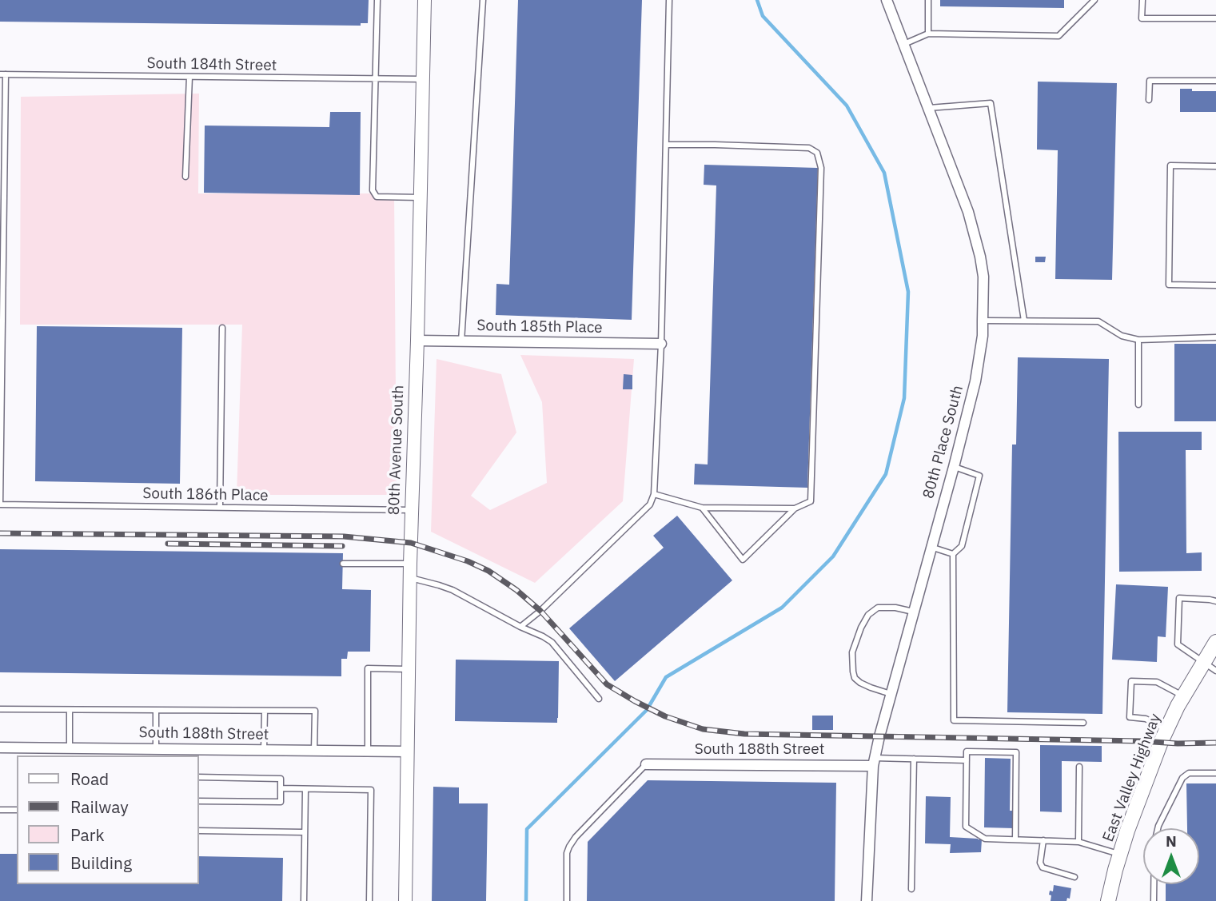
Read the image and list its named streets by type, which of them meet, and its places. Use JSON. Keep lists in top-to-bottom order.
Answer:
{
  "streets": {
    "main road": ["East Valley Highway"],
    "street": [
      "South 185th Place",
      "80th Place South",
      "80th Avenue South",
      "South 188th Street"
    ],
    "lane": ["South 184th Street", "South 186th Place"]
  },
  "crossings": [
    ["South 184th Street", "80th Avenue South"],
    ["South 185th Place", "80th Avenue South"],
    ["80th Place South", "South 188th Street"],
    ["80th Avenue South", "South 186th Place"],
    ["80th Avenue South", "South 188th Street"]
  ],
  "legend": [
    "Road",
    "Railway",
    "Park",
    "Building"
  ],
  "north": "top"
}
